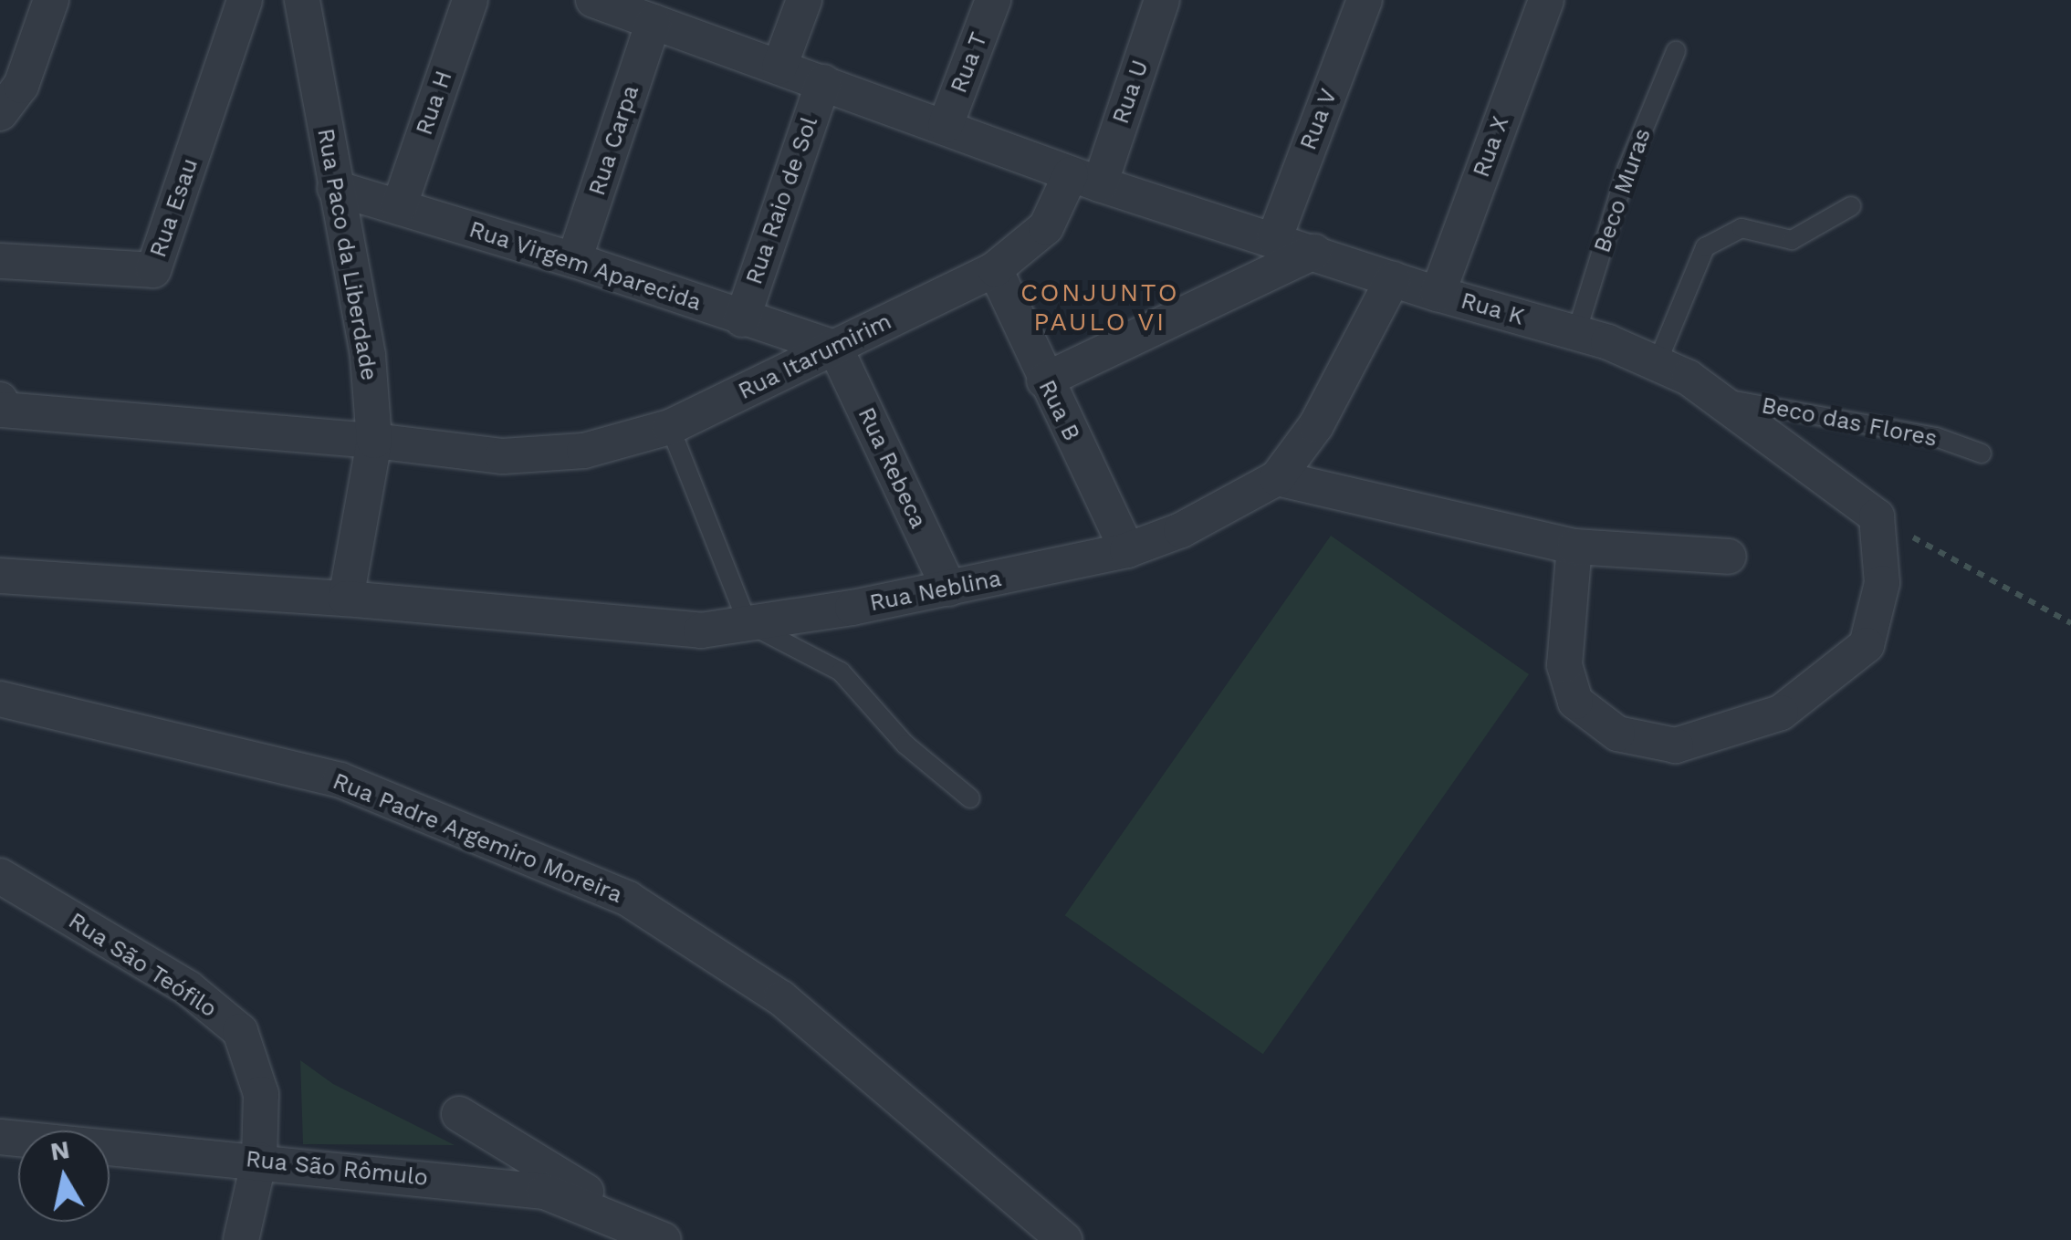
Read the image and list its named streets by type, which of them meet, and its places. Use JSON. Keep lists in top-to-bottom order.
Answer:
{
  "streets": {
    "street": [
      "Rua T",
      "Rua U",
      "Rua H",
      "Rua V",
      "Rua Carpa",
      "Rua X",
      "Rua Raio de Sol",
      "Rua Esau",
      "Rua Paco da Liberdade",
      "Rua Virgem Aparecida",
      "Rua K",
      "Rua Itarumirim",
      "Rua B",
      "Rua Rebeca",
      "Rua Neblina",
      "Rua Padre Argemiro Moreira",
      "Rua São Teófilo",
      "Rua São Rômulo"
    ],
    "lane": ["Beco Muras", "Beco das Flores"]
  },
  "crossings": [
    ["Rua U", "Rua K"],
    ["Rua U", "Rua Itarumirim"],
    ["Rua H", "Rua Virgem Aparecida"],
    ["Rua V", "Rua K"],
    ["Rua Carpa", "Rua Virgem Aparecida"],
    ["Rua X", "Rua K"],
    ["Beco Muras", "Rua K"],
    ["Rua Raio de Sol", "Rua Virgem Aparecida"],
    ["Rua Paco da Liberdade", "Rua Virgem Aparecida"],
    ["Rua Paco da Liberdade", "Rua Itarumirim"],
    ["Rua Paco da Liberdade", "Rua Neblina"],
    ["Rua Virgem Aparecida", "Rua Itarumirim"],
    ["Rua Virgem Aparecida", "Rua Rebeca"],
    ["Rua K", "Rua Itarumirim"],
    ["Rua K", "Beco das Flores"],
    ["Rua K", "Rua Neblina"],
    ["Rua Itarumirim", "Rua B"],
    ["Rua Itarumirim", "Rua Rebeca"],
    ["Rua B", "Rua Neblina"],
    ["Rua Rebeca", "Rua Neblina"],
    ["Rua São Teófilo", "Rua São Rômulo"]
  ],
  "districts": ["CONJUNTO PAULO VI"],
  "north": "top"
}
